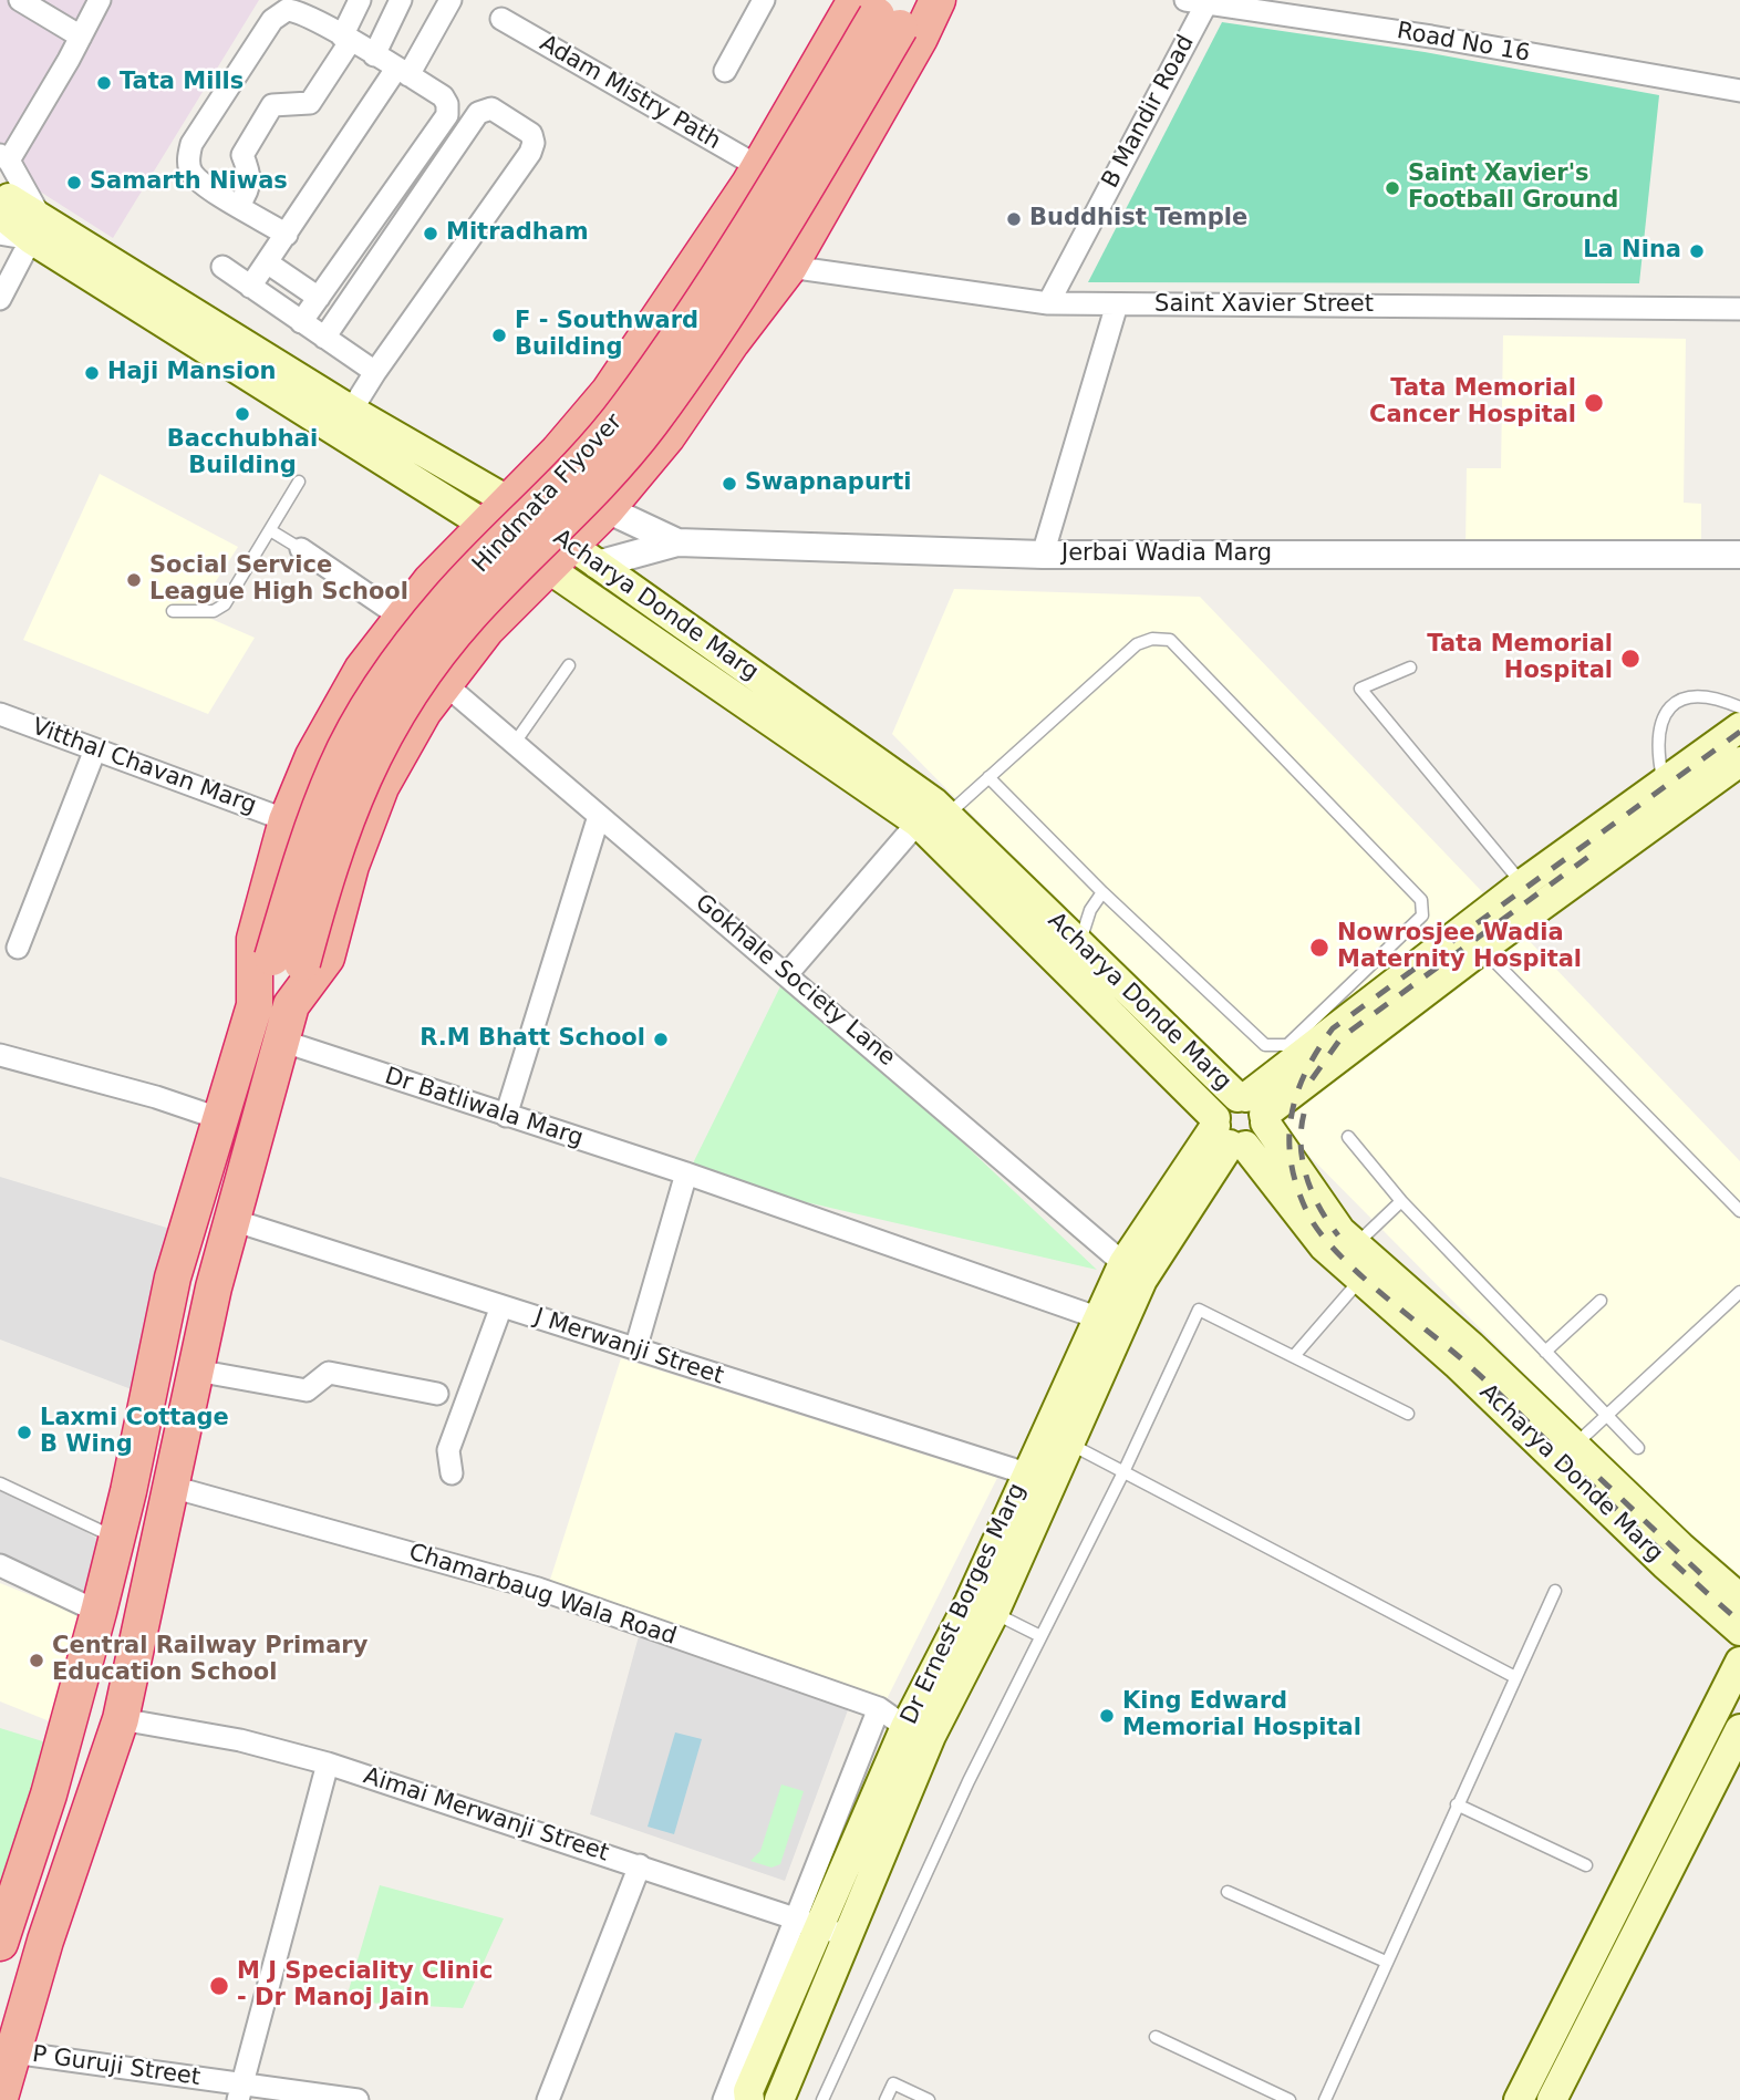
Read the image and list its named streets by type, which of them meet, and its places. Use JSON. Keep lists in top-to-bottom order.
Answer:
{
  "streets": {
    "highway": ["Hindmata Flyover"],
    "main road": ["Acharya Donde Marg", "Dr Ernest Borges Marg"],
    "street": [
      "Road No 16",
      "Adam Mistry Path",
      "B Mandir Road",
      "Saint Xavier Street",
      "Jerbai Wadia Marg",
      "Vitthal Chavan Marg",
      "Gokhale Society Lane",
      "Dr Batliwala Marg",
      "J Merwanji Street",
      "Chamarbaug Wala Road",
      "Aimai Merwanji Street",
      "P Guruji Street"
    ]
  },
  "crossings": [
    ["Road No 16", "B Mandir Road"],
    ["B Mandir Road", "Saint Xavier Street"],
    ["Hindmata Flyover", "Dr Batliwala Marg"],
    ["Hindmata Flyover", "J Merwanji Street"],
    ["Hindmata Flyover", "Chamarbaug Wala Road"],
    ["Hindmata Flyover", "Aimai Merwanji Street"],
    ["Hindmata Flyover", "P Guruji Street"],
    ["Jerbai Wadia Marg", "Acharya Donde Marg"],
    ["Acharya Donde Marg", "Dr Ernest Borges Marg"],
    ["Gokhale Society Lane", "Dr Ernest Borges Marg"],
    ["Dr Batliwala Marg", "Dr Ernest Borges Marg"],
    ["J Merwanji Street", "Dr Ernest Borges Marg"],
    ["Chamarbaug Wala Road", "Dr Ernest Borges Marg"],
    ["Dr Ernest Borges Marg", "Aimai Merwanji Street"]
  ],
  "places": [
    "Tata Mills",
    "Samarth Niwas",
    "Saint Xavier's Football Ground",
    "Buddhist Temple",
    "Mitradham",
    "La Nina",
    "F - Southward Building",
    "Haji Mansion",
    "Tata Memorial Cancer Hospital",
    "Bacchubhai Building",
    "Swapnapurti",
    "Social Service League High School",
    "Tata Memorial Hospital",
    "Nowrosjee Wadia Maternity Hospital",
    "R.M Bhatt School",
    "Laxmi Cottage B Wing",
    "Central Railway Primary Education School",
    "King Edward Memorial Hospital",
    "M J Speciality Clinic - Dr Manoj Jain"
  ]
}
